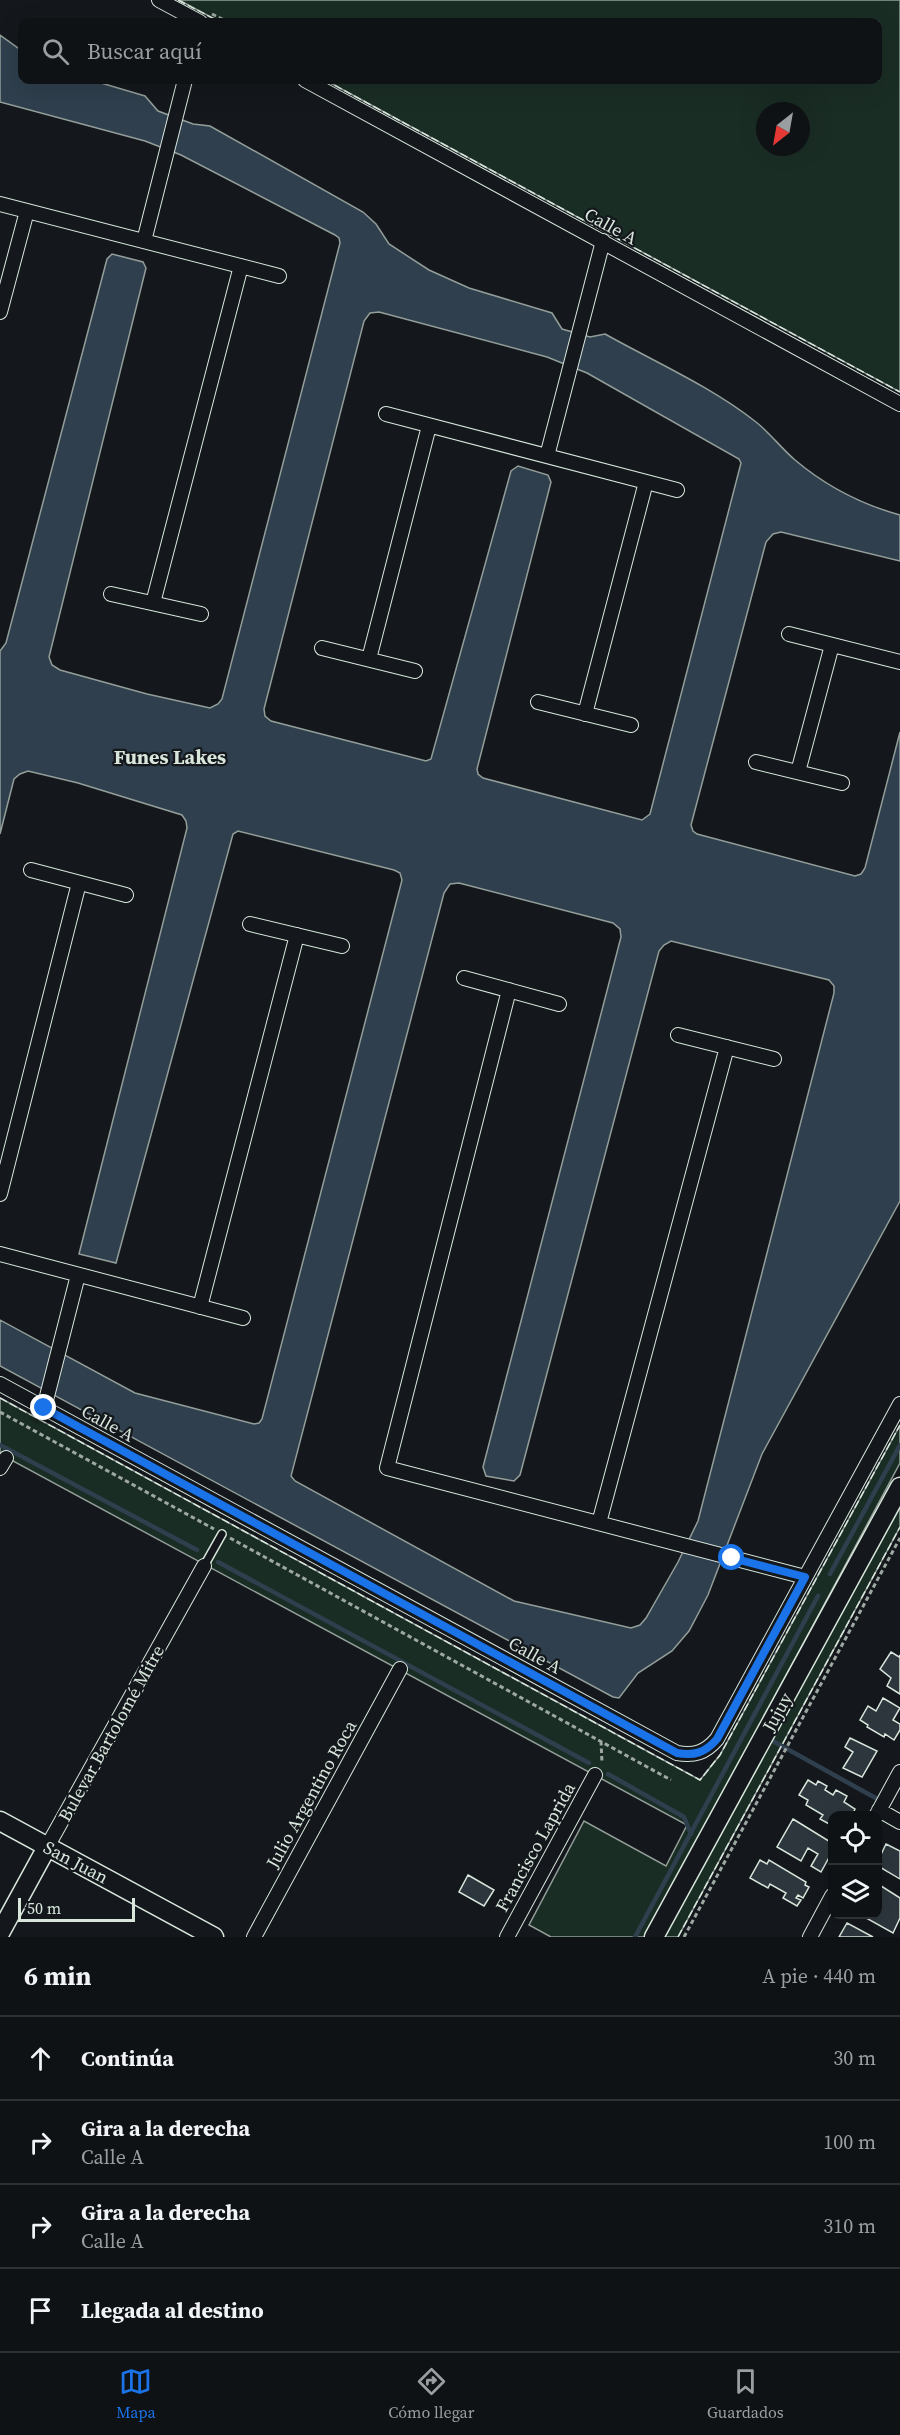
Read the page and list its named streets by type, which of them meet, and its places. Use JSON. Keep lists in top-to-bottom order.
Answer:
{
  "streets": {
    "street": [
      "Calle A",
      "Jujuy",
      "Bulevar Bartolomé Mitre",
      "Julio Argentino Roca",
      "Francisco Laprida",
      "San Juan"
    ]
  },
  "crossings": [
    ["Bulevar Bartolomé Mitre", "San Juan"]
  ],
  "districts": ["Funes Lakes"],
  "scale_bar": "50 m",
  "north": "bottom left",
  "page": {
    "search": "Buscar aquí",
    "scale": "50 m",
    "heading": ["6 min", "A pie · 440 m"],
    "list": [
      ["Continúa", "30 m"],
      ["Gira a la derecha", "Calle A", "100 m"],
      ["Gira a la derecha", "Calle A", "310 m"],
      "Llegada al destino"
    ],
    "nav": ["Mapa", "Cómo llegar", "Guardados"]
  }
}
